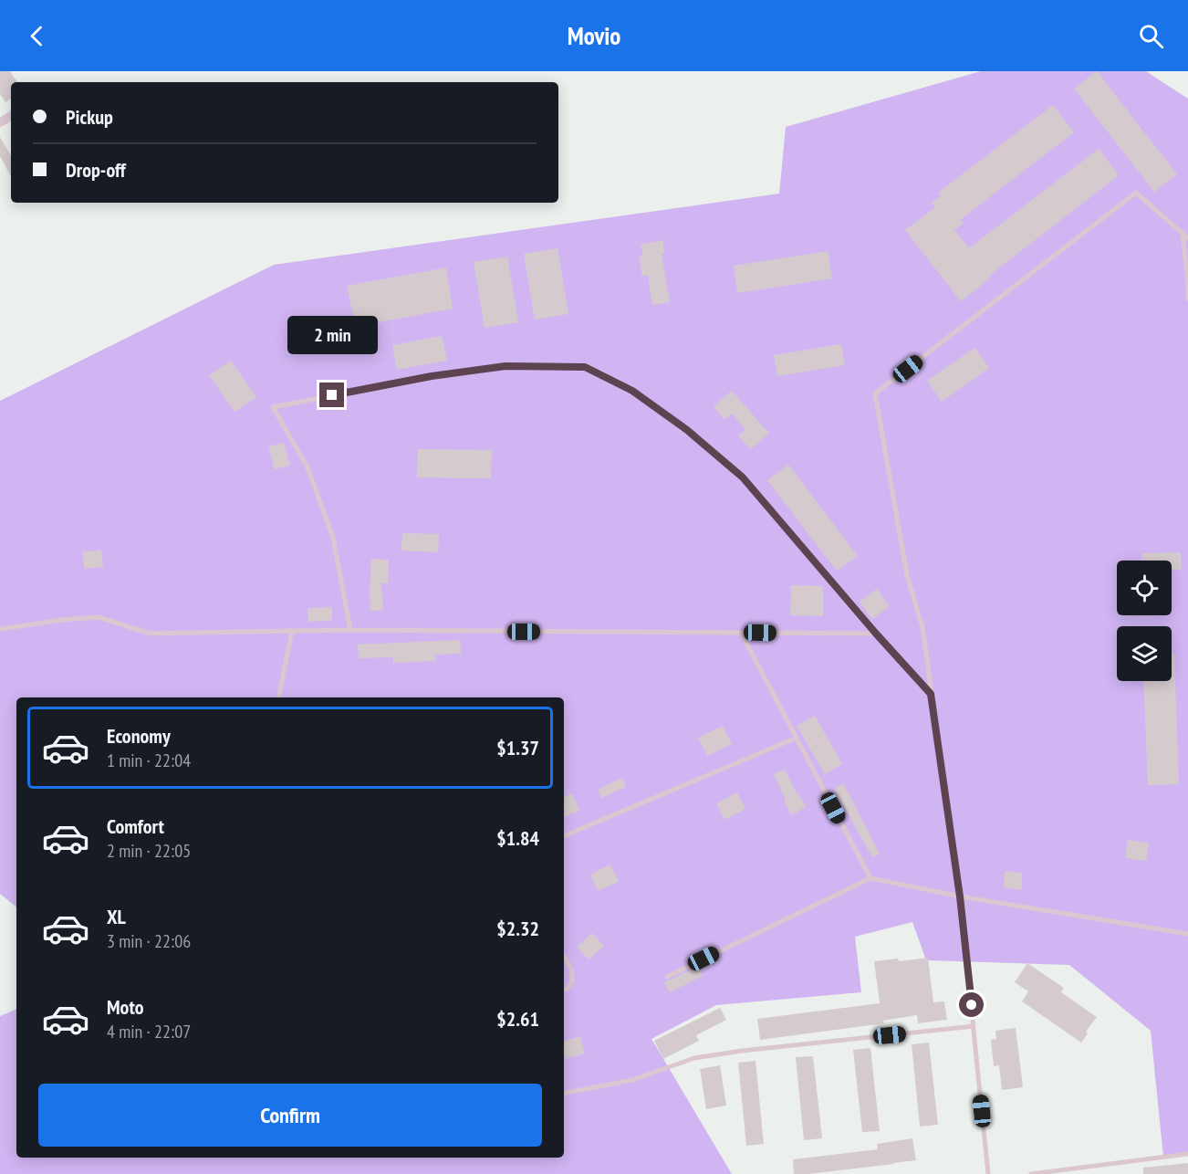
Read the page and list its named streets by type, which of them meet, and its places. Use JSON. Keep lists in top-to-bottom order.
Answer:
{
  "page": {
    "header": "Movio",
    "banner": ["Pickup", "Drop-off"],
    "bubble": "2 min",
    "list": [
      {
        "name": "Economy",
        "note": "1 min · 22:04",
        "value": "$1.37"
      },
      {
        "name": "Comfort",
        "note": "2 min · 22:05",
        "value": "$1.84"
      },
      {
        "name": "XL",
        "note": "3 min · 22:06",
        "value": "$2.32"
      },
      {
        "name": "Moto",
        "note": "4 min · 22:07",
        "value": "$2.61"
      }
    ],
    "buttons": "Confirm"
  }
}
